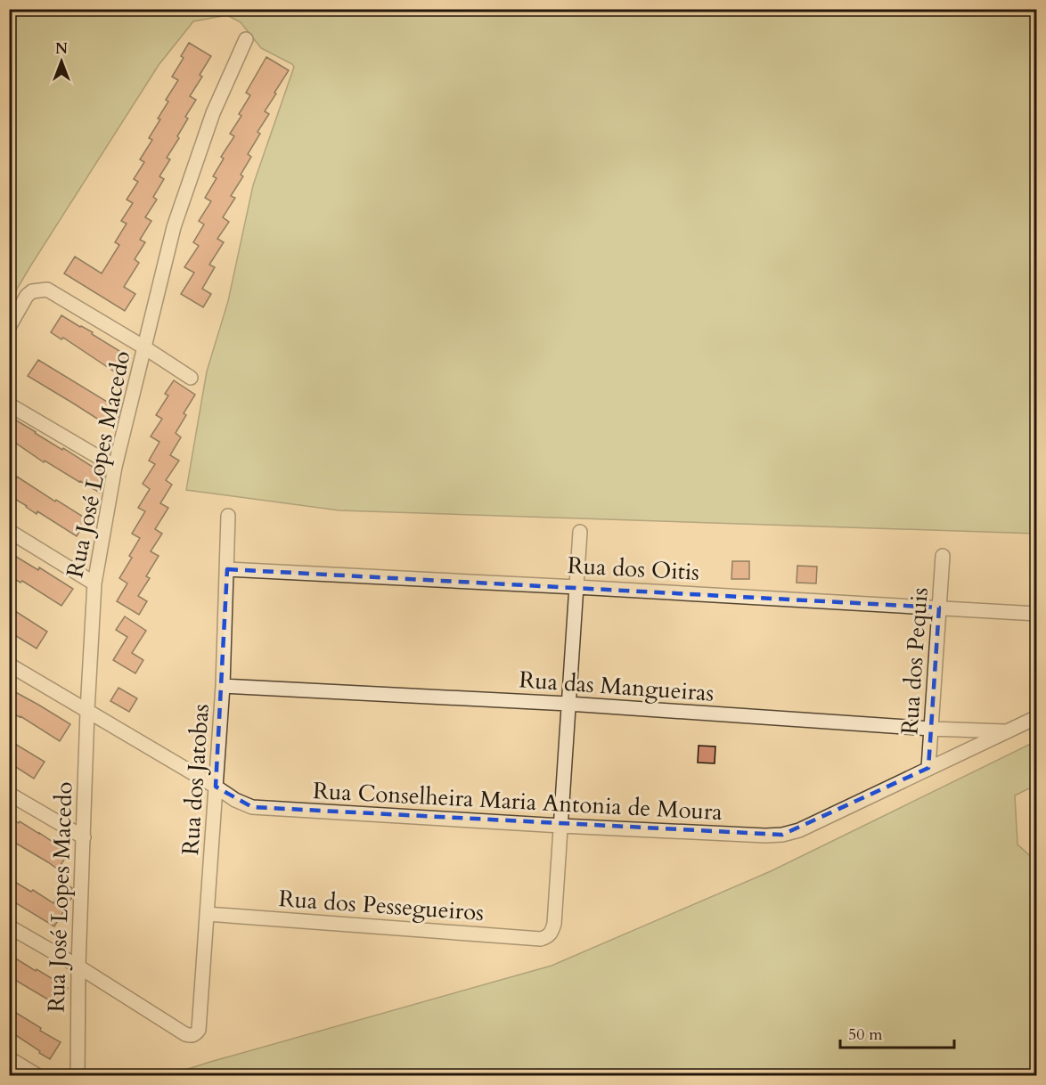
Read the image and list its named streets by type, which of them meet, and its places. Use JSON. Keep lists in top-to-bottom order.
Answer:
{
  "streets": {
    "street": [
      "Rua José Lopes Macedo",
      "Rua dos Oitis",
      "Rua dos Pequis",
      "Rua das Mangueiras",
      "Rua dos Jatobas",
      "Rua Conselheira Maria Antonia de Moura",
      "Rua dos Pessegueiros"
    ]
  },
  "crossings": [
    ["Rua José Lopes Macedo", "Rua dos Jatobas"],
    ["Rua José Lopes Macedo", "Rua Conselheira Maria Antonia de Moura"],
    ["Rua dos Oitis", "Rua dos Pequis"],
    ["Rua dos Oitis", "Rua dos Jatobas"],
    ["Rua dos Pequis", "Rua das Mangueiras"],
    ["Rua dos Pequis", "Rua Conselheira Maria Antonia de Moura"],
    ["Rua das Mangueiras", "Rua dos Jatobas"],
    ["Rua das Mangueiras", "Rua Conselheira Maria Antonia de Moura"],
    ["Rua dos Jatobas", "Rua Conselheira Maria Antonia de Moura"],
    ["Rua dos Jatobas", "Rua dos Pessegueiros"],
    ["Rua Conselheira Maria Antonia de Moura", "Rua dos Pessegueiros"]
  ],
  "scale_bar": "50 m",
  "north": "top"
}
